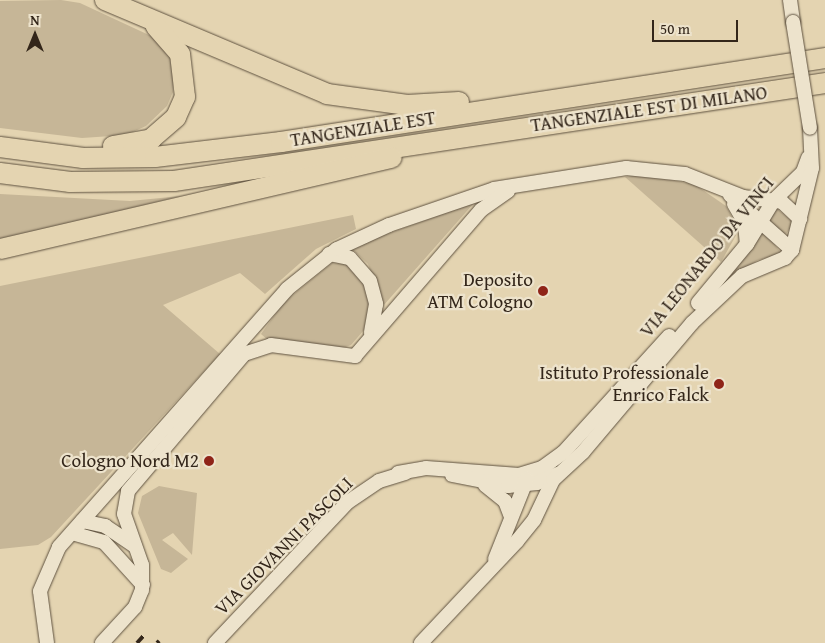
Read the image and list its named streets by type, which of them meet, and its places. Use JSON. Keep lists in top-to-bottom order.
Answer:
{
  "streets": {
    "highway": ["TANGENZIALE EST DI MILANO", "TANGENZIALE EST"],
    "street": ["VIA LEONARDO DA VINCI", "VIA GIOVANNI PASCOLI"]
  },
  "crossings": [
    ["TANGENZIALE EST DI MILANO", "TANGENZIALE EST"],
    ["VIA LEONARDO DA VINCI", "VIA GIOVANNI PASCOLI"]
  ],
  "places": ["Deposito ATM Cologno", "Istituto Professionale Enrico Falck", "Cologno Nord M2"],
  "scale_bar": "50 m",
  "north": "top"
}
